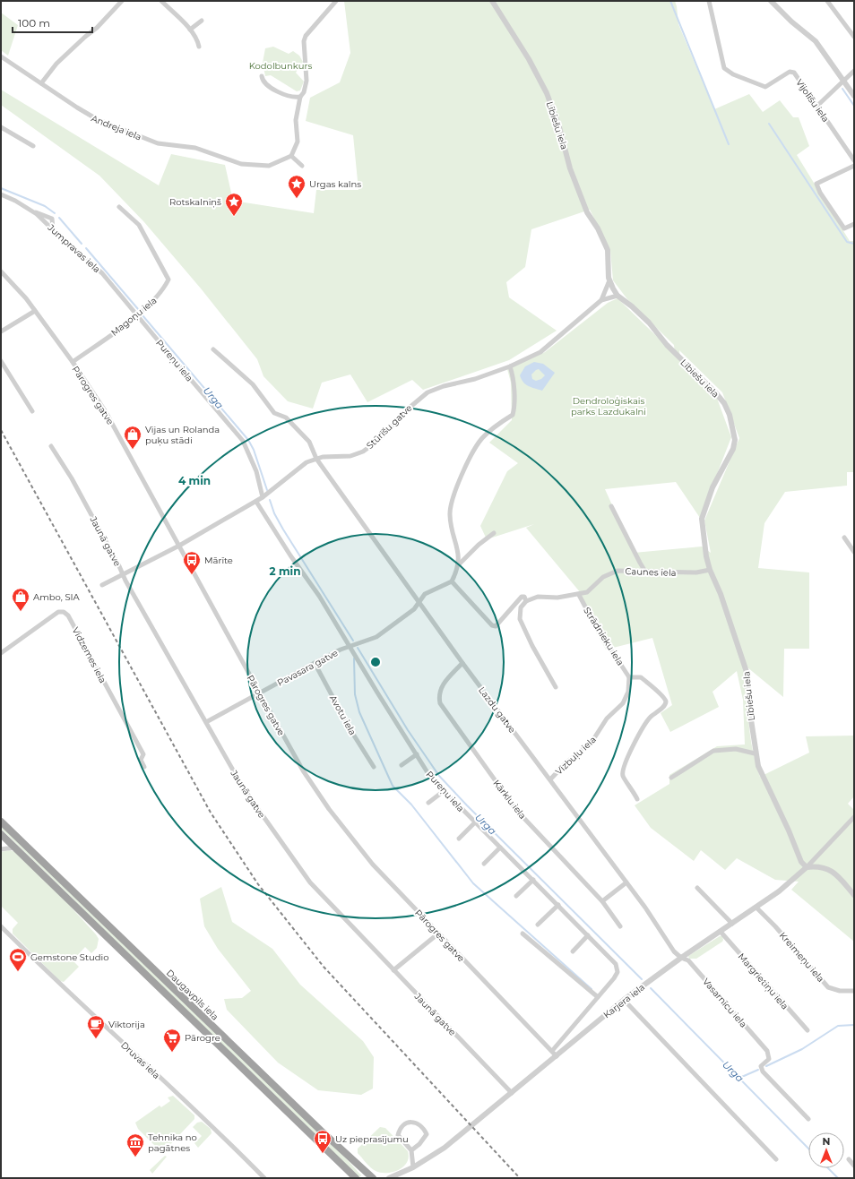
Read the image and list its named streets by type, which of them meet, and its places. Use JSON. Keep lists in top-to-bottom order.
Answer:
{
  "streets": {
    "highway": ["Daugavpils iela"],
    "street": [
      "Vijolīšu iela",
      "Lībiešu iela",
      "Andreja iela",
      "Jumpravas iela",
      "Magoņu iela",
      "Pureņu iela",
      "Pārogres gatve",
      "Stūrīšu gatve",
      "Jaunā gatve",
      "Caunes iela",
      "Strādnieku iela",
      "Vidzemes iela",
      "Pavasara gatve",
      "Lazdu gatve",
      "Avotu iela",
      "Vizbuļu iela",
      "Kārklu iela",
      "Kreimeņu iela",
      "Margrietiņu iela",
      "Karjera iela",
      "Vasarnīcu iela",
      "Druvas iela"
    ]
  },
  "crossings": [
    ["Lībiešu iela", "Stūrīšu gatve"],
    ["Lībiešu iela", "Caunes iela"],
    ["Lībiešu iela", "Karjera iela"],
    ["Jumpravas iela", "Magoņu iela"],
    ["Jumpravas iela", "Pureņu iela"],
    ["Magoņu iela", "Pureņu iela"],
    ["Magoņu iela", "Pārogres gatve"],
    ["Pureņu iela", "Stūrīšu gatve"],
    ["Pureņu iela", "Pavasara gatve"],
    ["Pārogres gatve", "Stūrīšu gatve"],
    ["Pārogres gatve", "Pavasara gatve"],
    ["Pārogres gatve", "Karjera iela"],
    ["Stūrīšu gatve", "Jaunā gatve"],
    ["Stūrīšu gatve", "Lazdu gatve"],
    ["Jaunā gatve", "Pavasara gatve"],
    ["Jaunā gatve", "Karjera iela"],
    ["Caunes iela", "Strādnieku iela"],
    ["Strādnieku iela", "Vizbuļu iela"],
    ["Pavasara gatve", "Lazdu gatve"],
    ["Pavasara gatve", "Avotu iela"],
    ["Lazdu gatve", "Vizbuļu iela"],
    ["Lazdu gatve", "Kārklu iela"],
    ["Lazdu gatve", "Karjera iela"],
    ["Lazdu gatve", "Vasarnīcu iela"],
    ["Kreimeņu iela", "Karjera iela"],
    ["Margrietiņu iela", "Karjera iela"],
    ["Karjera iela", "Vasarnīcu iela"]
  ],
  "water": ["Urga"],
  "parks": ["Kodolbunkurs", "Dendroloģiskais parks Lazdukalni"],
  "places": {
    "place": ["Urgas kalns", "Rotskalniņš"],
    "shop": ["Vijas un Rolanda puķu stādi", "Ambo, SIA"],
    "bus stop": ["Mārīte", "Uz pieprasījumu"],
    "sports": ["Gemstone Studio"],
    "cafe": ["Viktorija"],
    "supermarket": ["Pārogre"],
    "museum": ["Tehnika no pagātnes"]
  },
  "scale_bar": "100 m",
  "north": "top",
  "rings": ["4 min", "2 min"]
}
